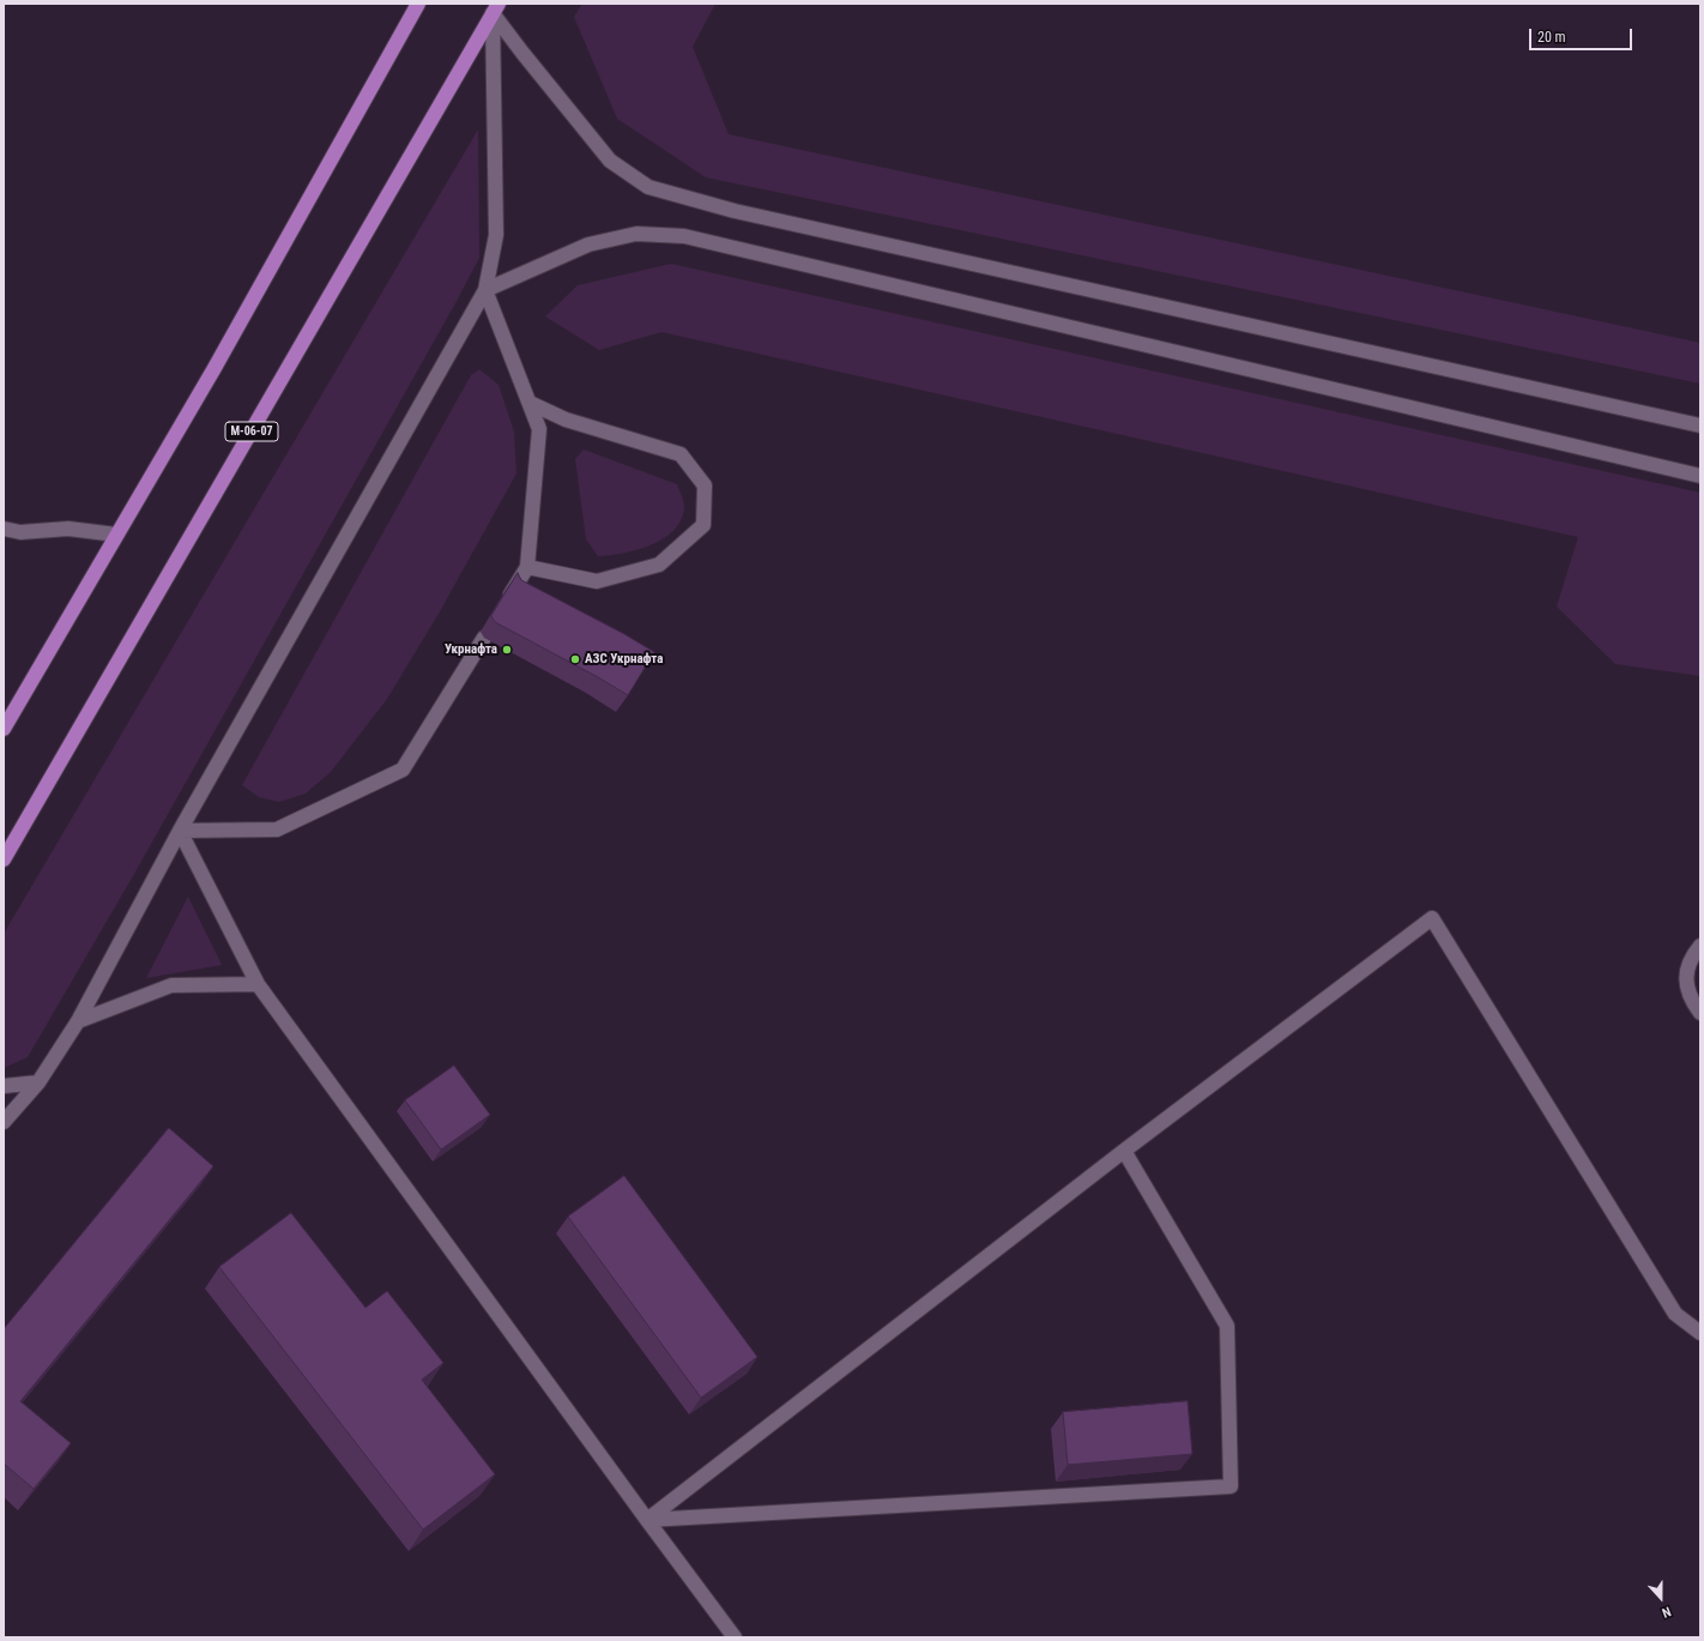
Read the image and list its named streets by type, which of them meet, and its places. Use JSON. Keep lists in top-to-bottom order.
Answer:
{
  "streets": {
    "main road": ["М-06-07"]
  },
  "places": ["Укрнафта", "АЗС Укрнафта"],
  "scale_bar": "20 m",
  "north": "bottom"
}
